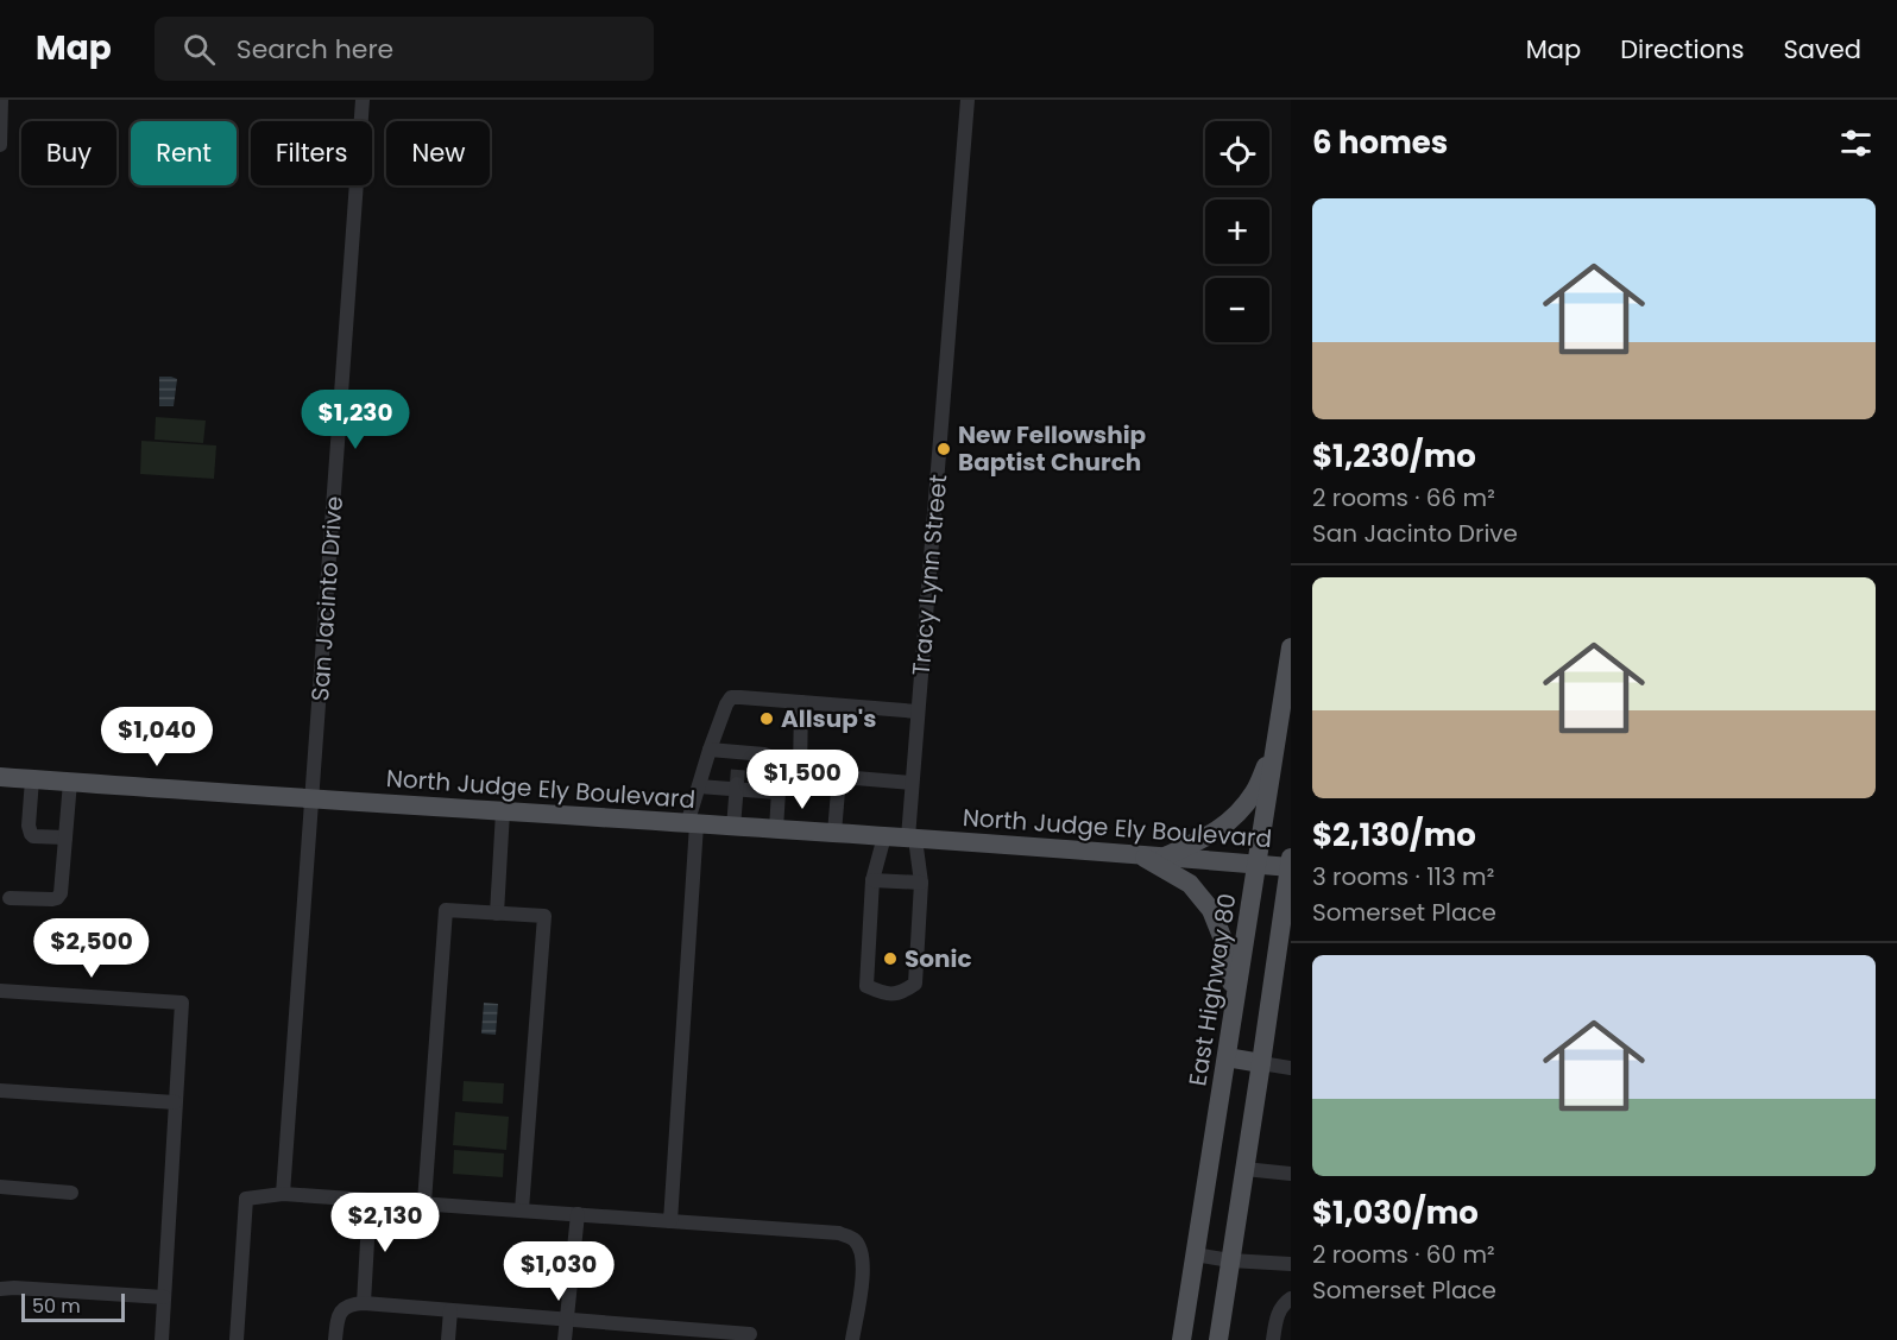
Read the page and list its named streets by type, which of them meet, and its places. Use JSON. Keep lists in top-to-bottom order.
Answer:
{
  "streets": {
    "main road": ["North Judge Ely Boulevard", "East Highway 80"],
    "street": ["Tracy Lynn Street", "San Jacinto Drive"]
  },
  "crossings": [
    ["Tracy Lynn Street", "North Judge Ely Boulevard"],
    ["San Jacinto Drive", "North Judge Ely Boulevard"],
    ["North Judge Ely Boulevard", "East Highway 80"]
  ],
  "places": ["New Fellowship Baptist Church", "Allsup's", "Sonic"],
  "scale_bar": "50 m",
  "page": {
    "header": "Map",
    "search": "Search here",
    "nav": ["Map", "Directions", "Saved"],
    "heading": "6 homes",
    "map_buttons": ["+", "−"],
    "chip": [
      "Buy",
      "Rent",
      "Filters",
      "New"
    ],
    "list": [
      {
        "name": "$1,230/mo",
        "note": "2 rooms · 66 m² · San Jacinto Drive"
      },
      {
        "name": "$2,130/mo",
        "note": "3 rooms · 113 m² · Somerset Place"
      },
      {
        "name": "$1,030/mo",
        "note": "2 rooms · 60 m² · Somerset Place"
      }
    ],
    "price": [
      "$1,230",
      "$1,040",
      "$1,500",
      "$2,500",
      "$2,130",
      "$1,030"
    ],
    "scale": "50 m"
  }
}
